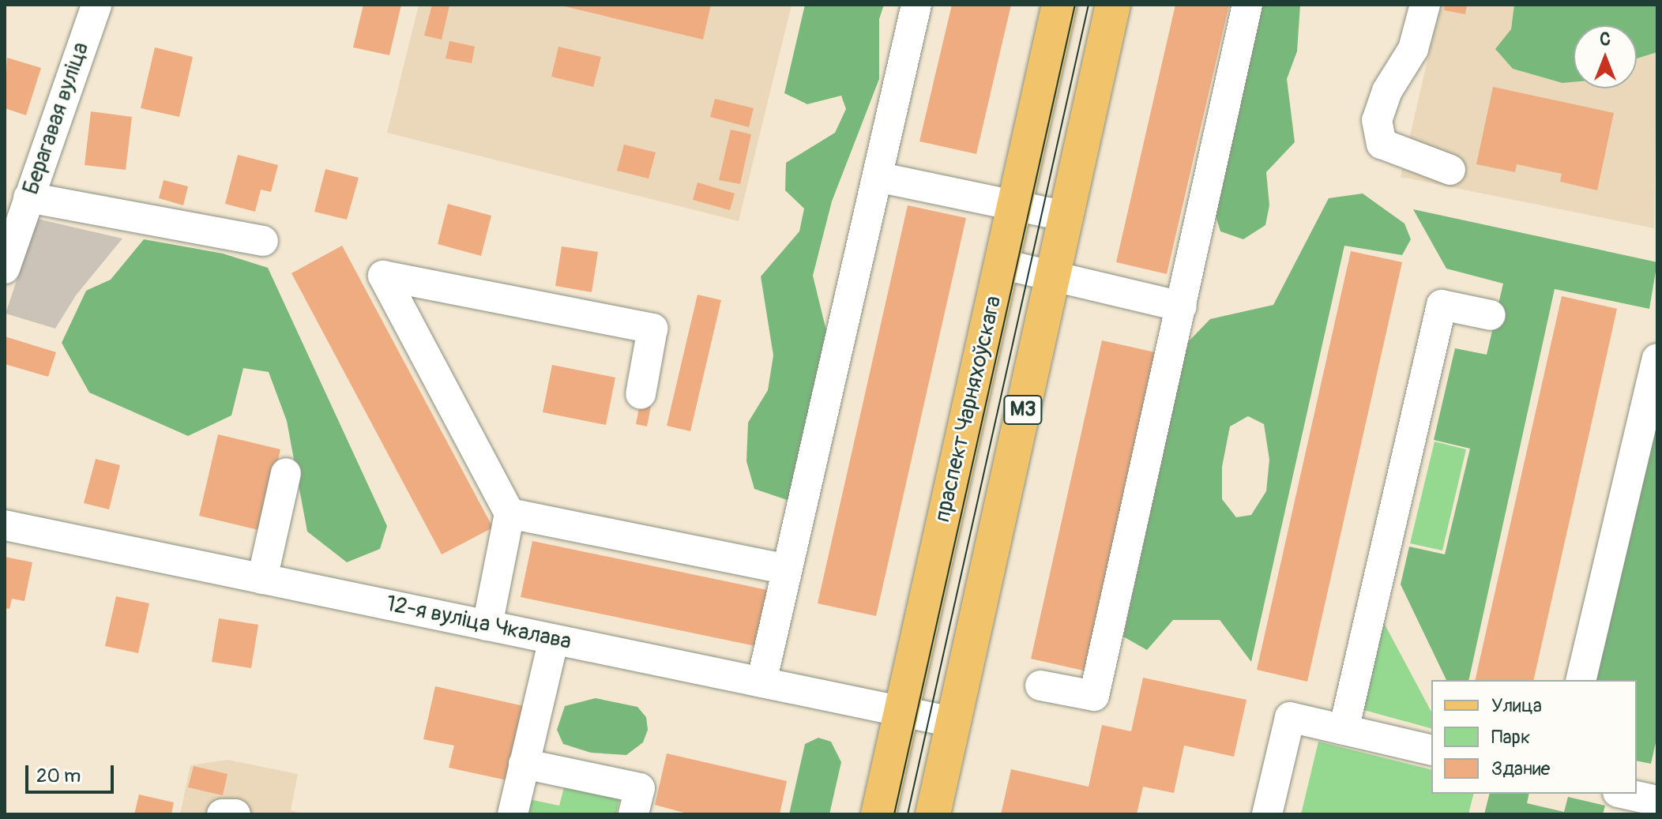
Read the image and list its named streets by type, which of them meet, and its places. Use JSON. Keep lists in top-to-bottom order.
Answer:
{
  "streets": {
    "main road": ["праспект Чарняхоўскага", "М3"],
    "street": ["Берагавая вуліца", "12-я вуліца Чкалава"]
  },
  "crossings": [
    ["праспект Чарняхоўскага", "12-я вуліца Чкалава"],
    ["М3", "12-я вуліца Чкалава"]
  ],
  "legend": ["Улица", "Парк", "Здание"],
  "scale_bar": "20 m",
  "north": "top"
}
